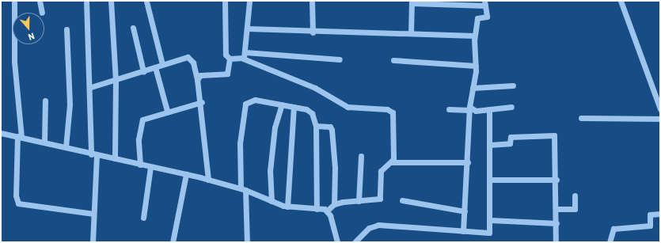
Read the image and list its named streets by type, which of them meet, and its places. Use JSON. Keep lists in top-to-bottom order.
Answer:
{
  "north": "bottom"
}
